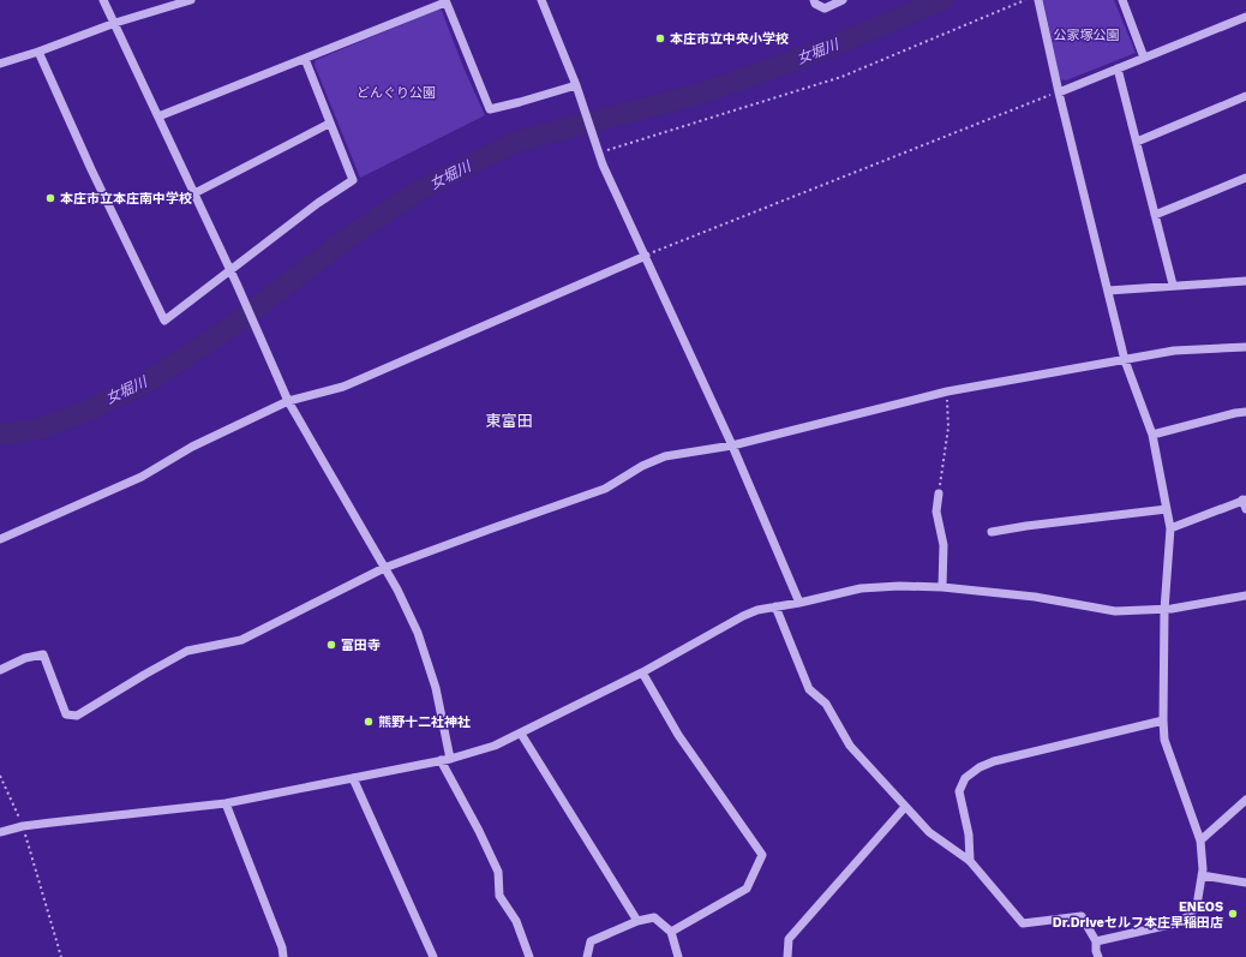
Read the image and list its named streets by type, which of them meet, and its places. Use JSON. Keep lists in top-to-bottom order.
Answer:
{
  "districts": ["東富田"],
  "water": ["女堀川"],
  "parks": ["公家塚公園", "どんぐり公園"],
  "places": [
    "本庄市立中央小学校",
    "本庄市立本庄南中学校",
    "富田寺",
    "熊野十二社神社",
    "ENEOS Dr.Driveセルフ本庄早稲田店"
  ]
}
